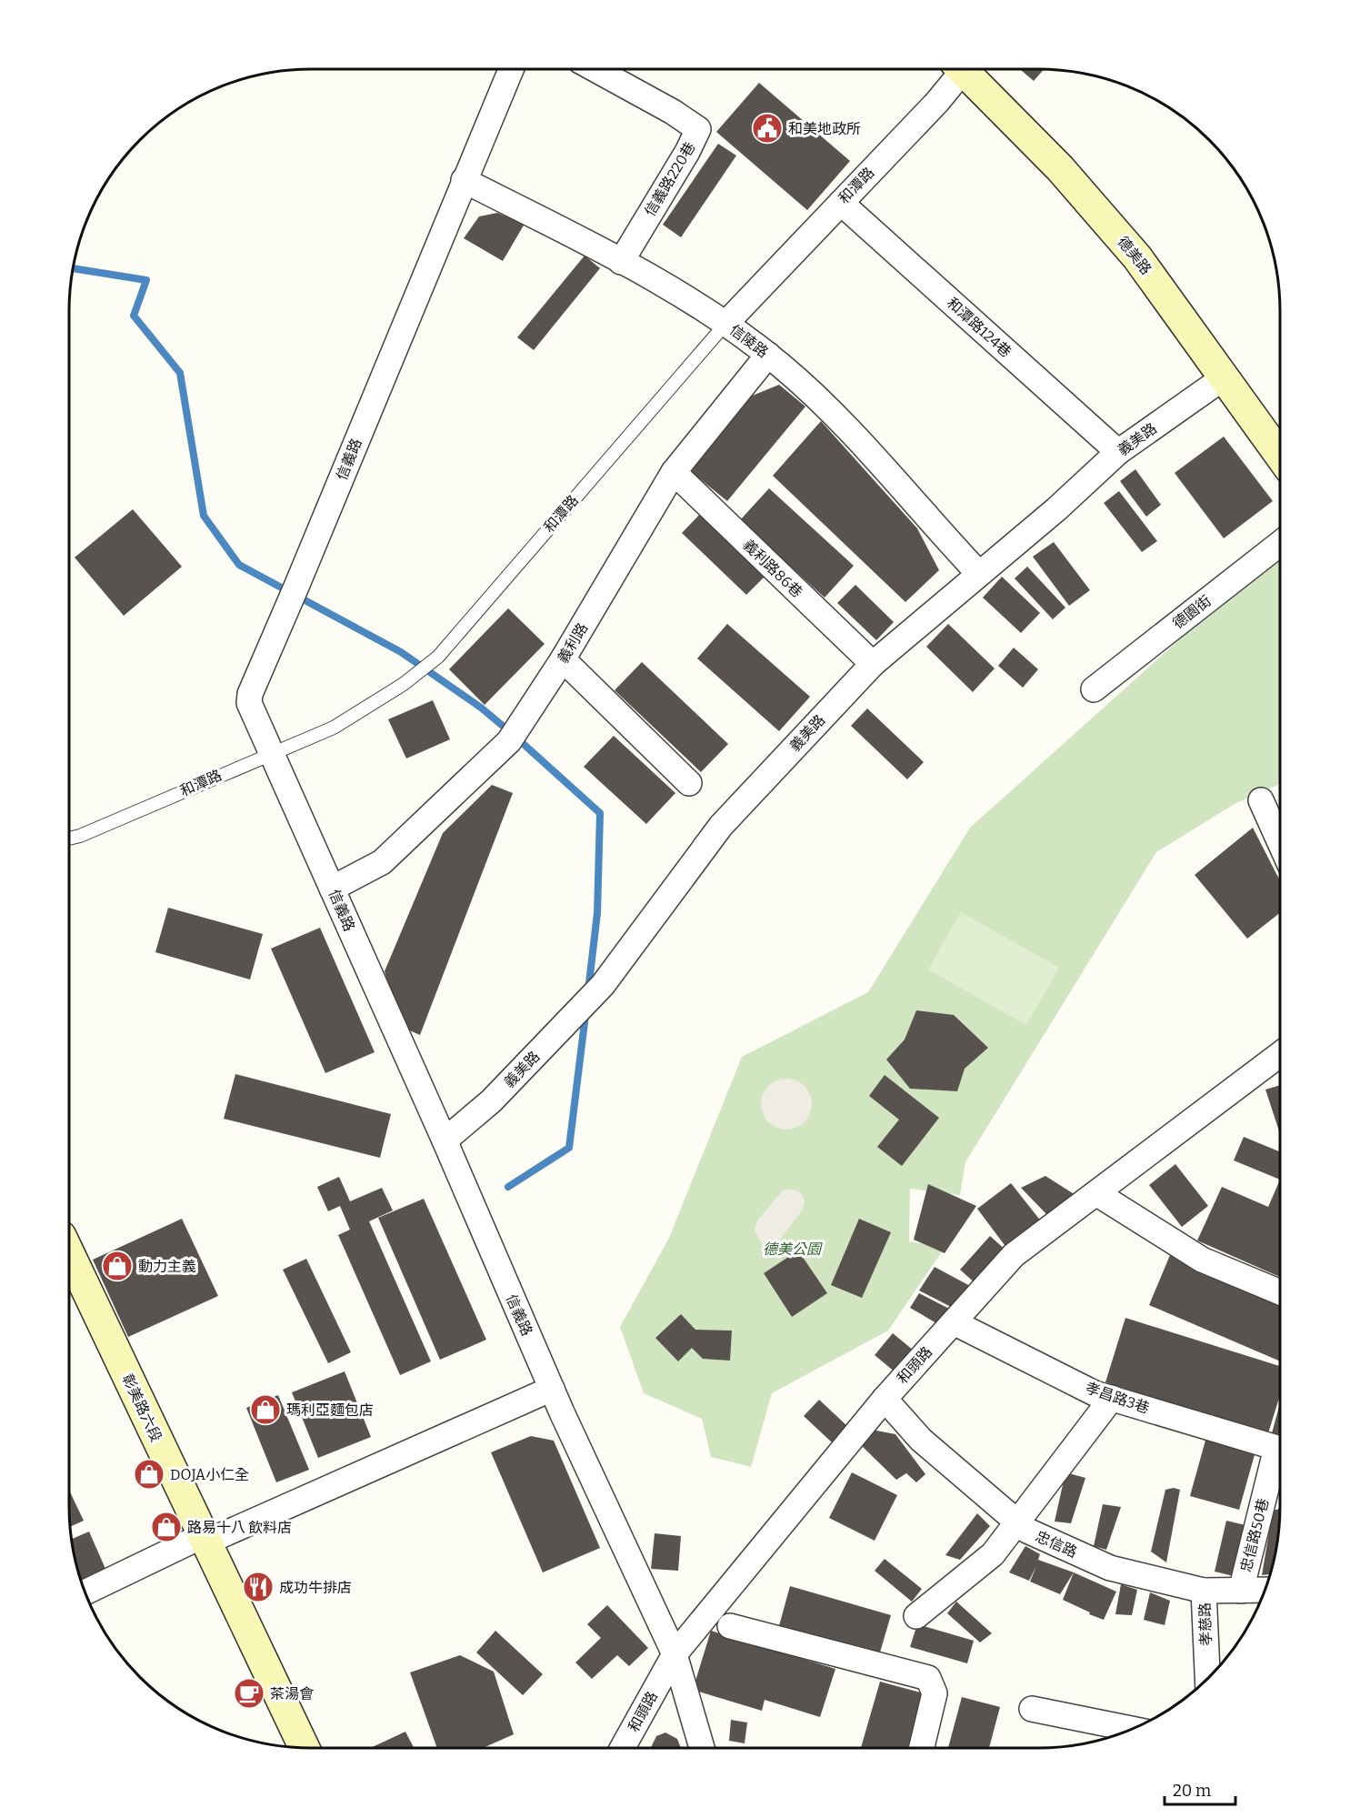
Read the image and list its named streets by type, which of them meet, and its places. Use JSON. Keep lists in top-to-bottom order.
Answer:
{
  "streets": {
    "street": [
      "信義路220巷",
      "和潭路",
      "德美路",
      "和潭路124巷",
      "信陵路",
      "義美路",
      "信義路",
      "義利路86巷",
      "德園街",
      "義利路",
      "和頭路",
      "孝昌路3巷",
      "彰美路六段",
      "忠信路50巷",
      "忠信路",
      "孝慈路"
    ]
  },
  "crossings": [
    ["信義路220巷", "信陵路"],
    ["和潭路", "和潭路124巷"],
    ["和潭路", "信陵路"],
    ["和潭路", "信義路"],
    ["德美路", "義美路"],
    ["和潭路124巷", "義美路"],
    ["信陵路", "義美路"],
    ["信陵路", "信義路"],
    ["信陵路", "義利路"],
    ["義美路", "信義路"],
    ["義美路", "義利路86巷"],
    ["信義路", "義利路"],
    ["信義路", "和頭路"],
    ["義利路86巷", "義利路"],
    ["和頭路", "孝昌路3巷"],
    ["和頭路", "忠信路"],
    ["忠信路50巷", "忠信路"],
    ["忠信路", "孝慈路"]
  ],
  "parks": ["德美公園"],
  "places": {
    "public building": ["和美地政所"],
    "shop": [
      "動力主義",
      "瑪利亞麵包店",
      "DOJA小仁全",
      "路易十八 飲料店"
    ],
    "restaurant": ["成功牛排店"],
    "cafe": ["茶湯會"]
  },
  "scale_bar": "20 m"
}
